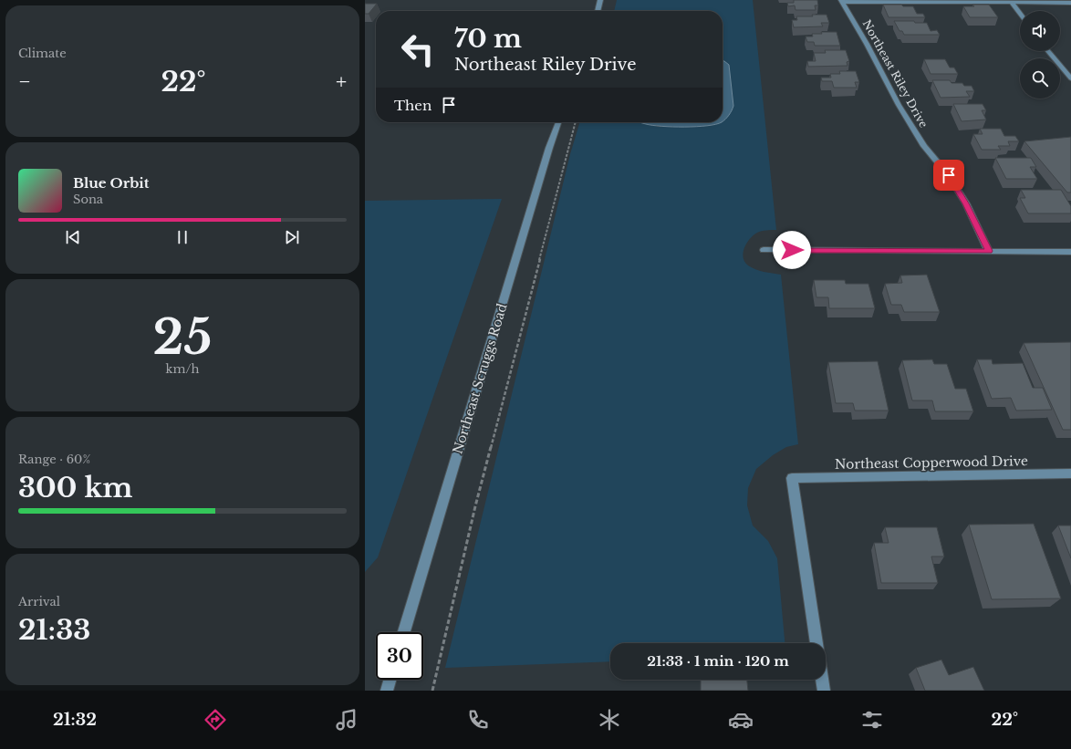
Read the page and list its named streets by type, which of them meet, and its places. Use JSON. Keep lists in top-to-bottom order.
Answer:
{
  "streets": {
    "street": ["Northeast Riley Drive", "Northeast Scruggs Road", "Northeast Copperwood Drive"]
  },
  "page": {
    "tile": [
      "Climate",
      ["25", "km/h"],
      ["Range · 60%", "300 km"],
      ["Arrival", "21:33"]
    ],
    "turn": ["70 m", "Northeast Riley Drive"],
    "heat": ["−", "22°", "+"],
    "then": "Then",
    "song": ["Blue Orbit", "Sona"],
    "limit": "30",
    "trip": "21:33 · 1 min · 120 m",
    "tabs": ["21:32", "22°"]
  }
}
